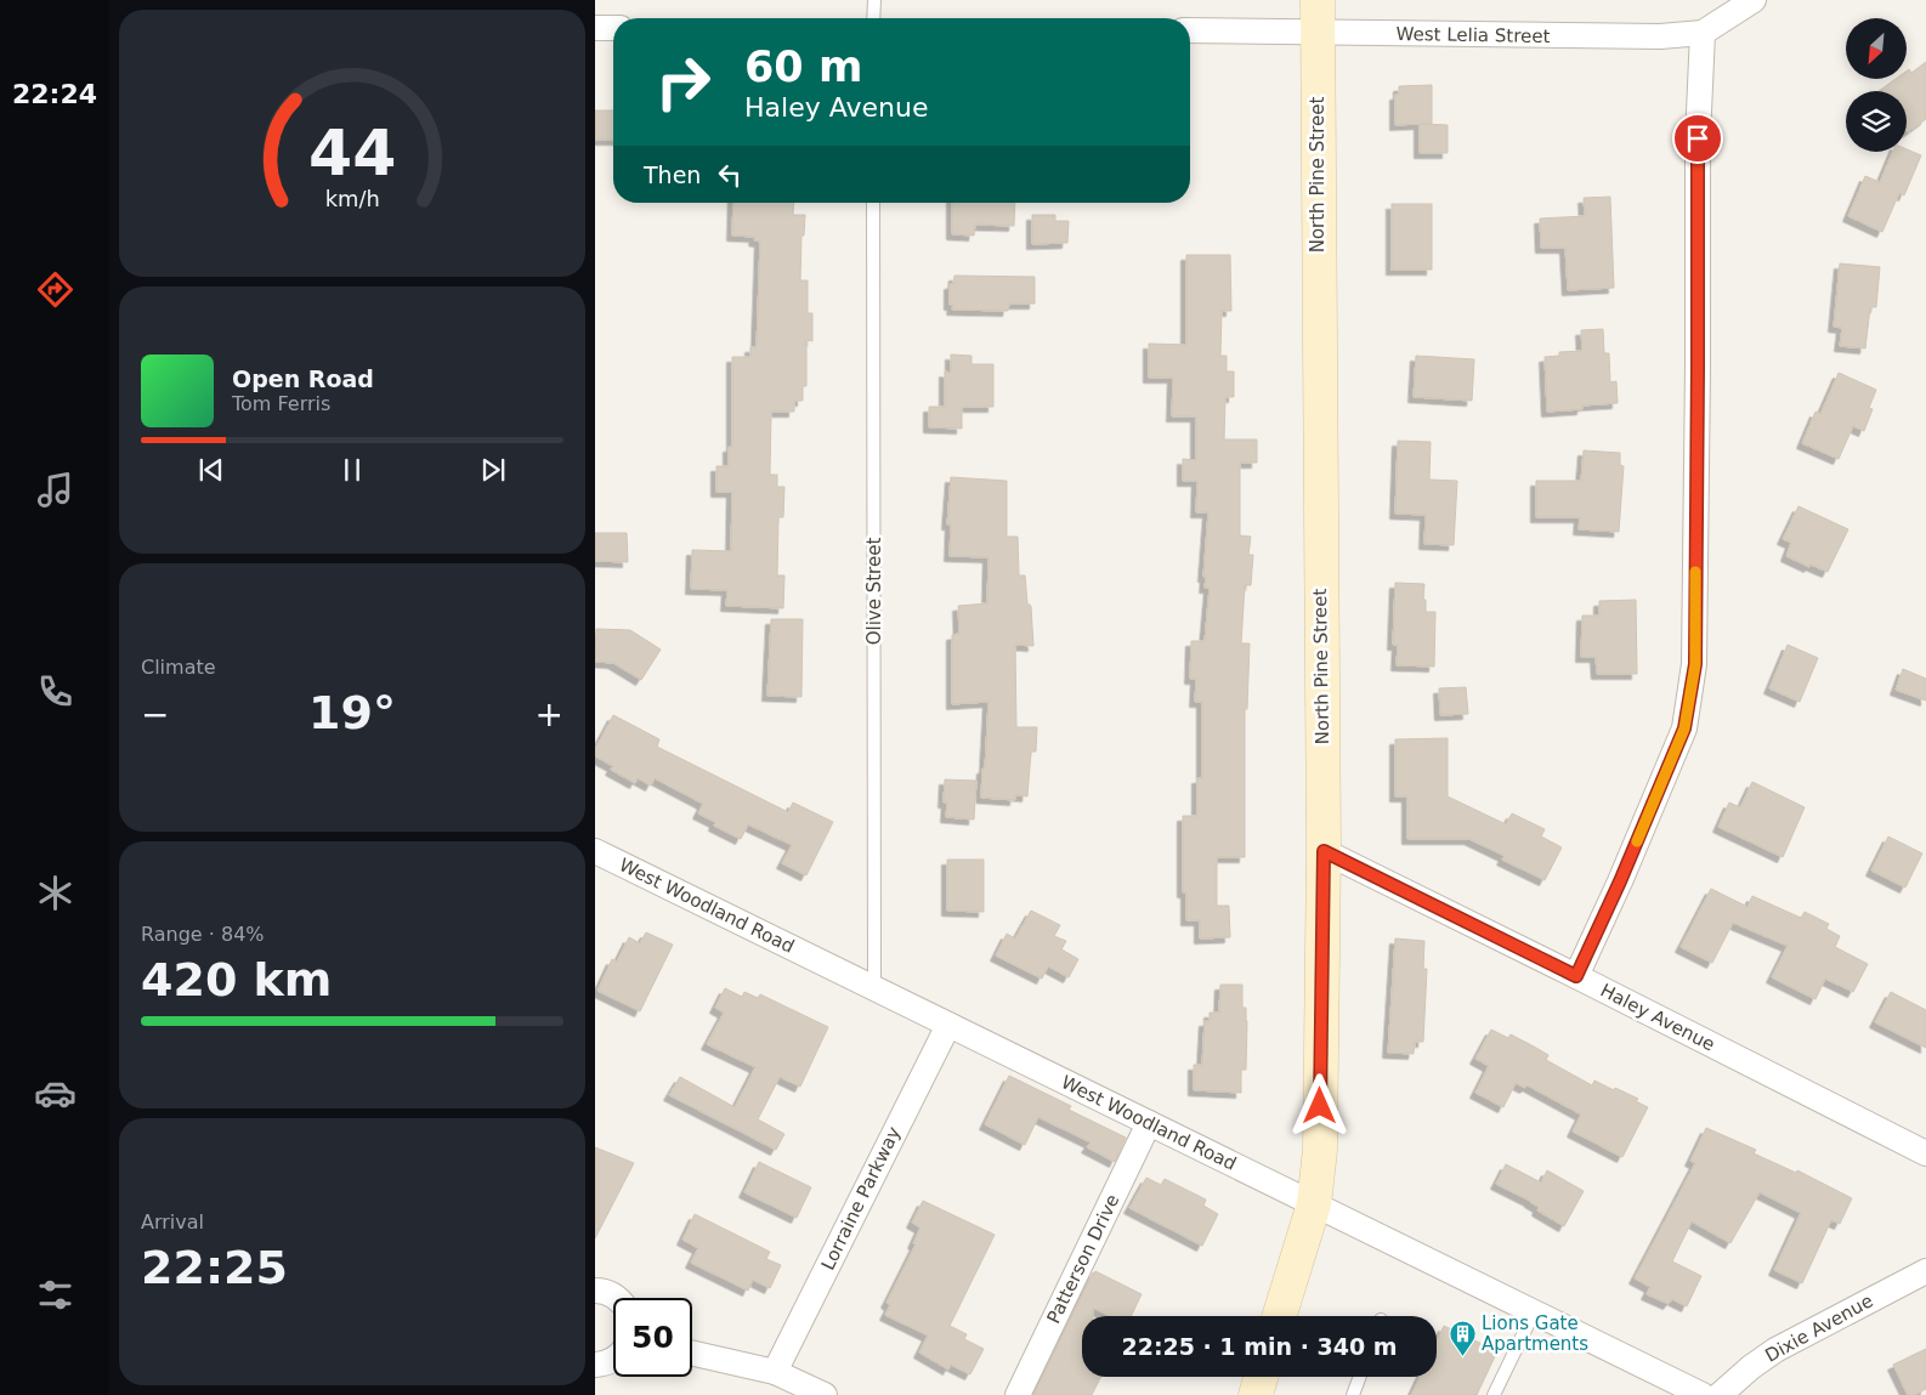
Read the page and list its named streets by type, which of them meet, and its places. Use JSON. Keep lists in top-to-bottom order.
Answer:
{
  "streets": {
    "main road": ["North Pine Street"],
    "street": [
      "West Lelia Street",
      "West Woodland Road",
      "Haley Avenue",
      "Lorraine Parkway",
      "Patterson Drive",
      "Dixie Avenue"
    ],
    "lane": ["Olive Street"]
  },
  "crossings": [
    ["West Lelia Street", "North Pine Street"],
    ["North Pine Street", "West Woodland Road"],
    ["North Pine Street", "Haley Avenue"],
    ["Olive Street", "West Woodland Road"],
    ["West Woodland Road", "Lorraine Parkway"],
    ["West Woodland Road", "Patterson Drive"]
  ],
  "places": {
    "building": ["Lions Gate Apartments"]
  },
  "north": "bottom left",
  "page": {
    "tabs": "22:24",
    "turn": ["60 m", "Haley Avenue"],
    "then": "Then",
    "song": ["Open Road", "Tom Ferris"],
    "tile": [
      "Climate",
      ["Range · 84%", "420 km"],
      ["Arrival", "22:25"]
    ],
    "heat": ["−", "19°", "+"],
    "limit": "50",
    "trip": "22:25 · 1 min · 340 m",
    "gauge": ["44", "km/h"]
  }
}
